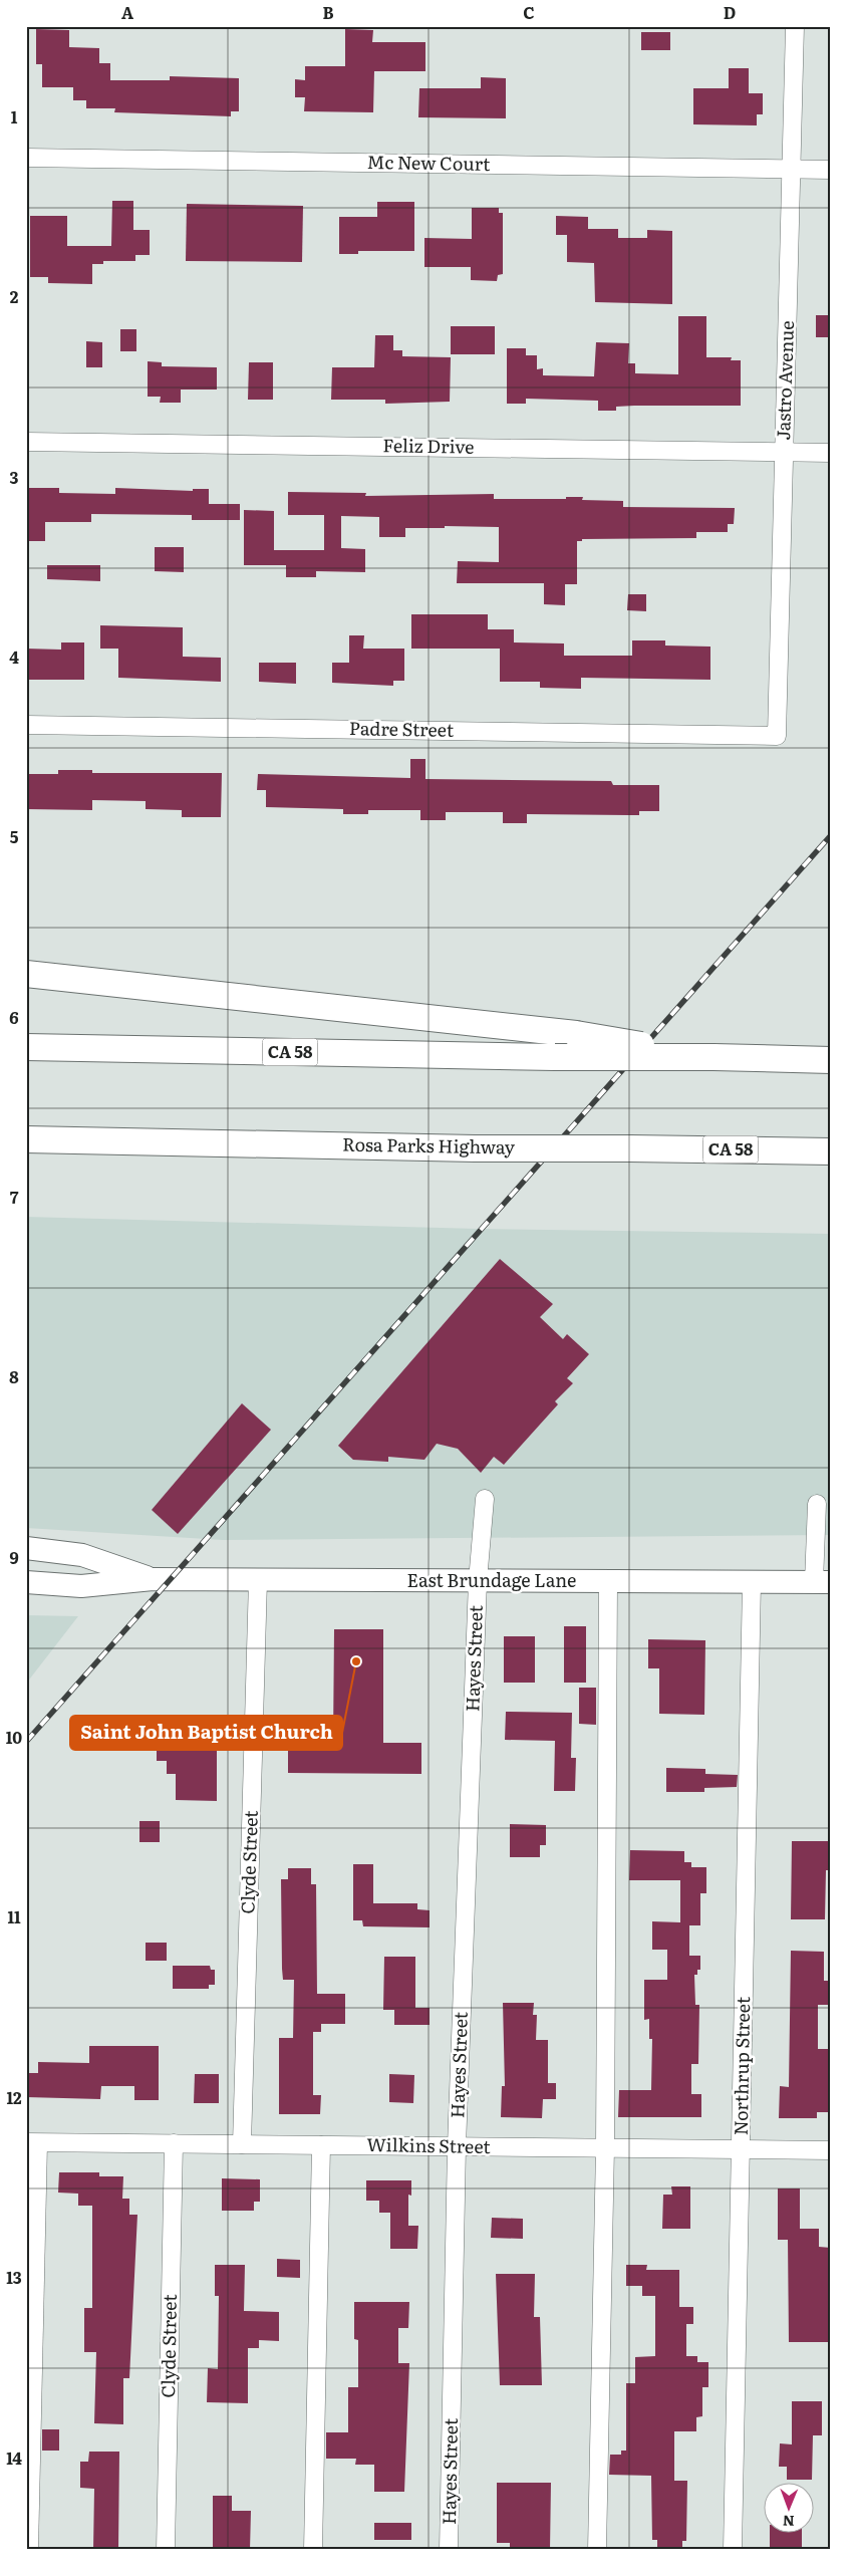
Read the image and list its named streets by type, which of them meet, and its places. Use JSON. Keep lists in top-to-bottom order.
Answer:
{
  "streets": {
    "highway": ["CA 58", "Rosa Parks Highway"],
    "main road": ["East Brundage Lane"],
    "street": [
      "Mc New Court",
      "Jastro Avenue",
      "Feliz Drive",
      "Padre Street",
      "Hayes Street",
      "Clyde Street",
      "Northrup Street",
      "Wilkins Street"
    ]
  },
  "crossings": [
    ["Mc New Court", "Jastro Avenue"],
    ["Jastro Avenue", "Feliz Drive"],
    ["Jastro Avenue", "Padre Street"],
    ["East Brundage Lane", "Hayes Street"],
    ["East Brundage Lane", "Clyde Street"],
    ["East Brundage Lane", "Northrup Street"],
    ["Hayes Street", "Wilkins Street"],
    ["Clyde Street", "Wilkins Street"],
    ["Northrup Street", "Wilkins Street"]
  ],
  "places": ["Saint John Baptist Church"],
  "north": "bottom",
  "grid": {
    "columns": [
      "A",
      "B",
      "C",
      "D"
    ],
    "rows": [
      "1",
      "2",
      "3",
      "4",
      "5",
      "6",
      "7",
      "8",
      "9",
      "10",
      "11",
      "12",
      "13",
      "14"
    ]
  }
}
